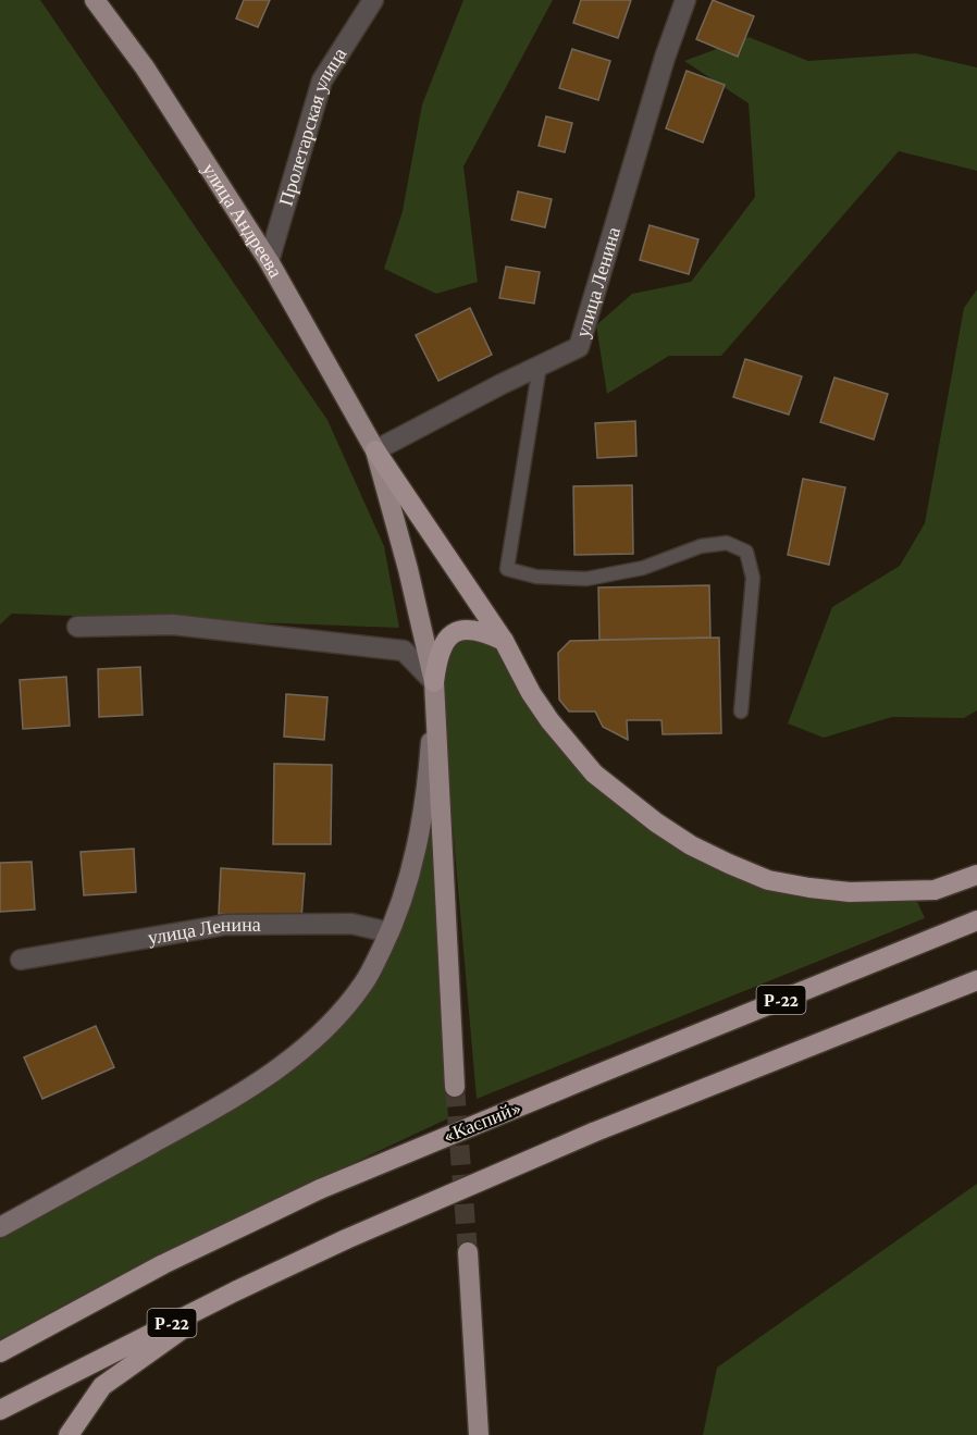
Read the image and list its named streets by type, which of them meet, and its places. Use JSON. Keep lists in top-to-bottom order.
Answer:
{
  "streets": {
    "highway": ["Р-22", "«Каспий»"],
    "main road": ["улица Андреева"],
    "street": ["Пролетарская улица", "улица Ленина"]
  },
  "crossings": [
    ["Пролетарская улица", "улица Андреева"],
    ["улица Андреева", "улица Ленина"]
  ]
}
